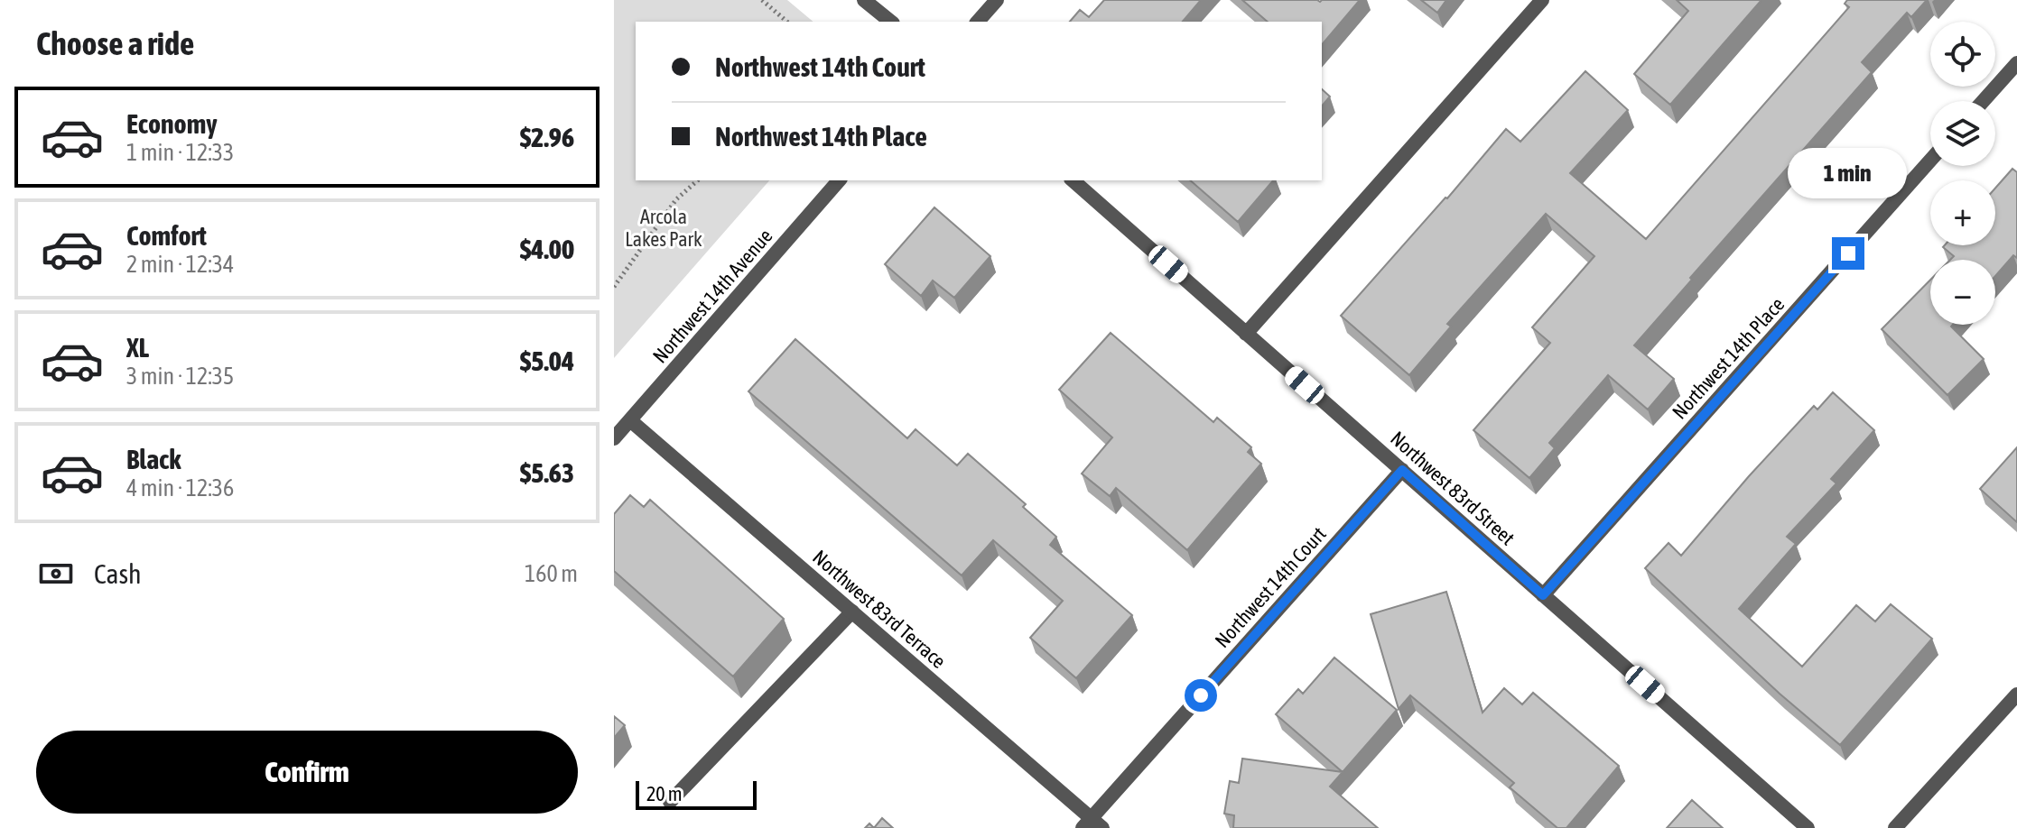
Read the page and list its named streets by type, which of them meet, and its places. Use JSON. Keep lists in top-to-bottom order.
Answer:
{
  "streets": {
    "street": [
      "Northwest 14th Avenue",
      "Northwest 14th Place",
      "Northwest 83rd Street",
      "Northwest 14th Court",
      "Northwest 83rd Terrace"
    ]
  },
  "crossings": [
    ["Northwest 14th Avenue", "Northwest 83rd Terrace"],
    ["Northwest 14th Place", "Northwest 83rd Street"],
    ["Northwest 83rd Street", "Northwest 14th Court"],
    ["Northwest 14th Court", "Northwest 83rd Terrace"]
  ],
  "parks": ["Arcola Lakes Park"],
  "scale_bar": "20 m",
  "page": {
    "heading": "Choose a ride",
    "map_buttons": ["+", "−"],
    "banner": ["Northwest 14th Court", "Northwest 14th Place"],
    "list": [
      {
        "name": "Economy",
        "note": "1 min · 12:33",
        "value": "$2.96"
      },
      {
        "name": "Comfort",
        "note": "2 min · 12:34",
        "value": "$4.00"
      },
      {
        "name": "XL",
        "note": "3 min · 12:35",
        "value": "$5.04"
      },
      {
        "name": "Black",
        "note": "4 min · 12:36",
        "value": "$5.63"
      }
    ],
    "bubble": "1 min",
    "pay": ["Cash", "160 m"],
    "buttons": "Confirm",
    "scale": "20 m"
  }
}
